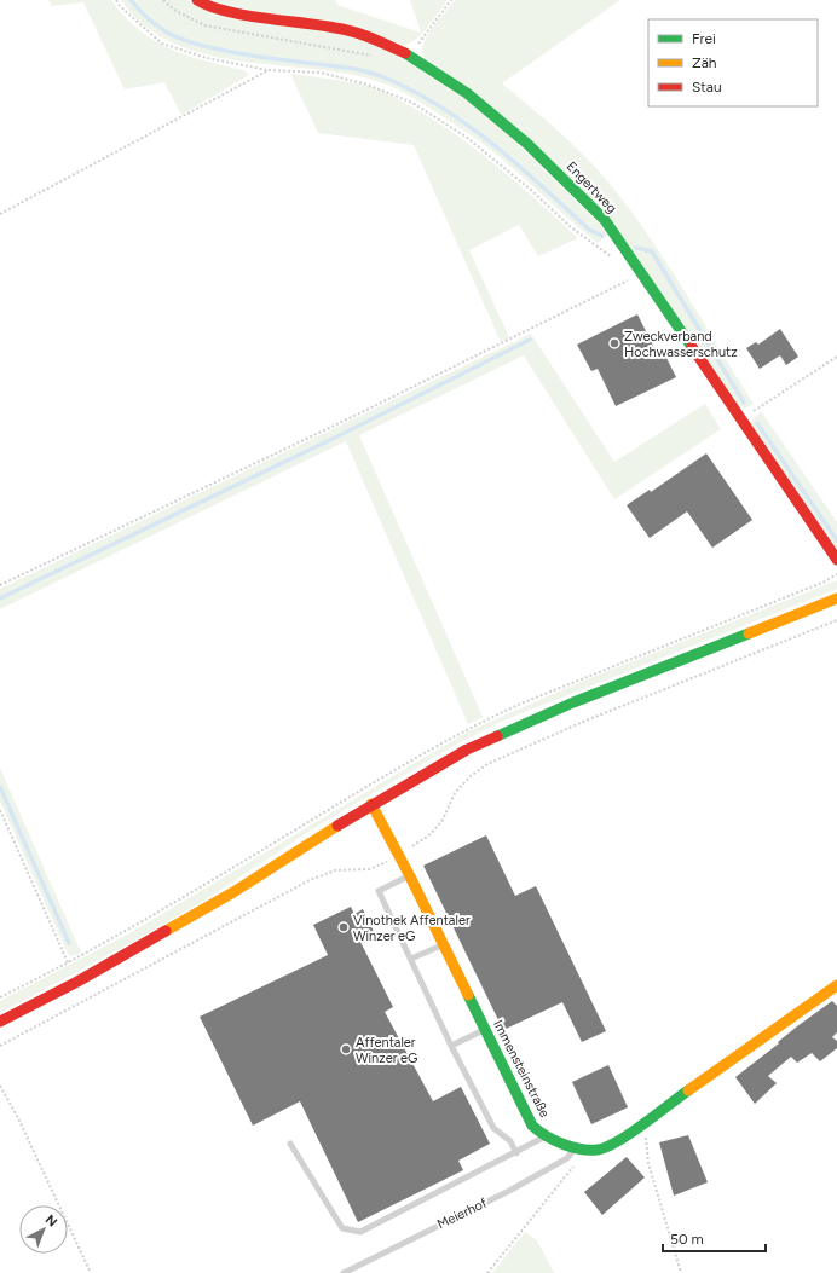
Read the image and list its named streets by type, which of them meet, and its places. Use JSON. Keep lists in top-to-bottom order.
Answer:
{
  "streets": {
    "street": ["Engertweg", "Immensteinstraße"],
    "lane": ["Meierhof"]
  },
  "crossings": [
    ["Immensteinstraße", "Meierhof"]
  ],
  "places": ["Zweckverband Hochwasserschutz", "Vinothek Affentaler Winzer eG", "Affentaler Winzer eG"],
  "legend": ["Frei", "Zäh", "Stau"],
  "scale_bar": "50 m",
  "north": "top right"
}
